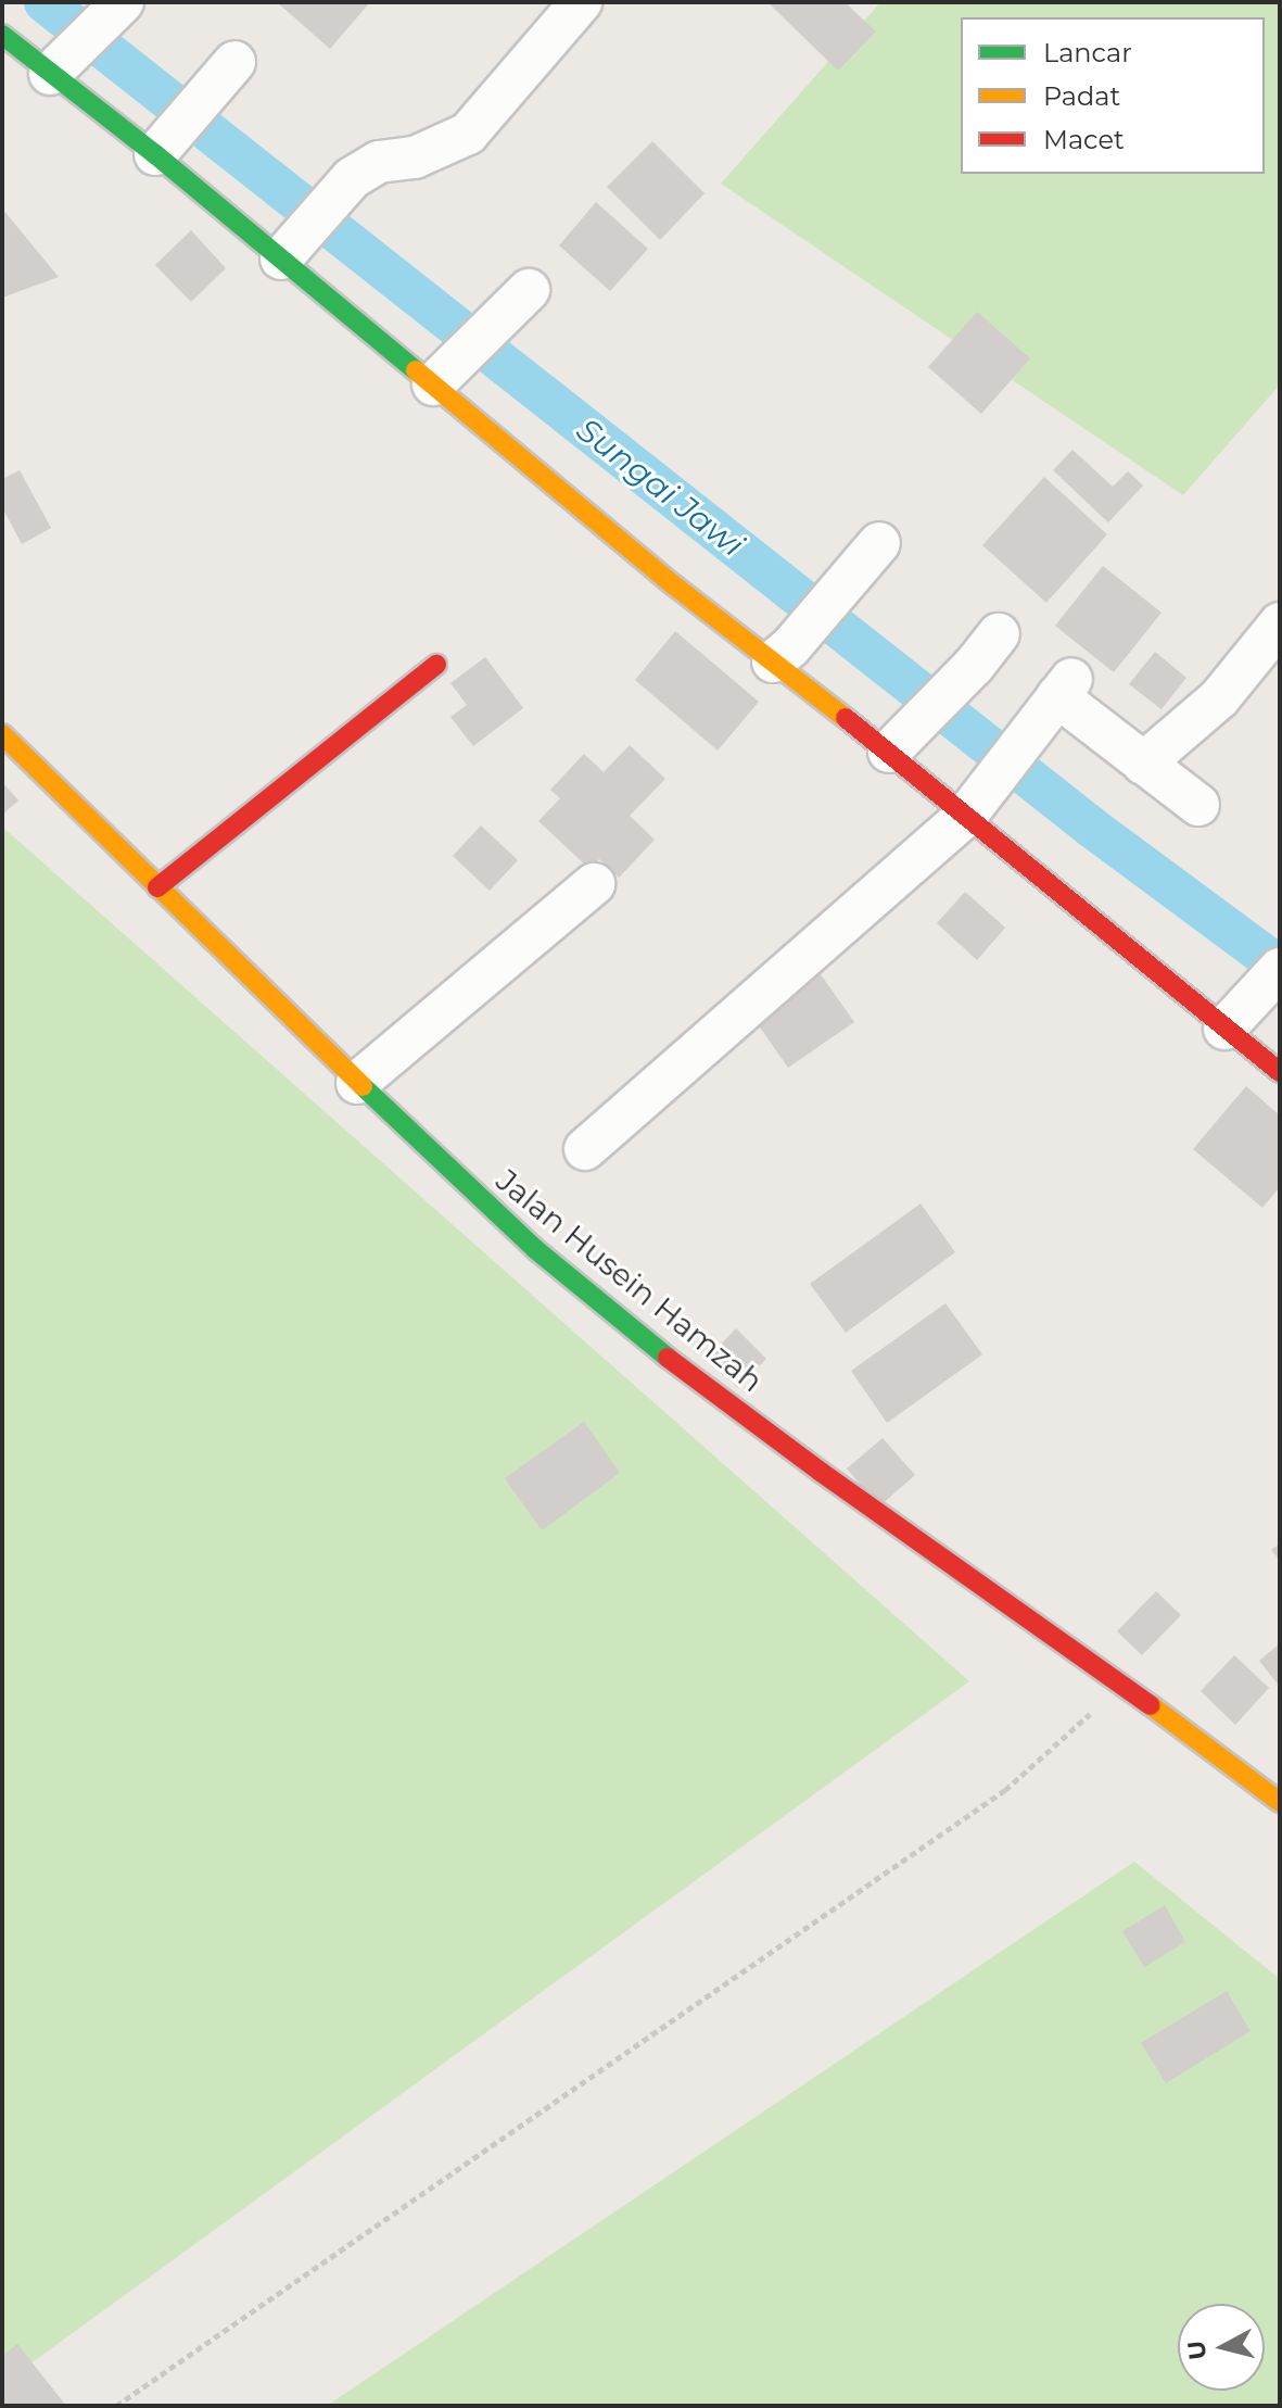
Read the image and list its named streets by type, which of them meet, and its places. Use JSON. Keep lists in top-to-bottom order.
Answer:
{
  "streets": {
    "street": ["Jalan Husein Hamzah"]
  },
  "water": ["Sungai Jawi"],
  "legend": ["Lancar", "Padat", "Macet"],
  "north": "left"
}
